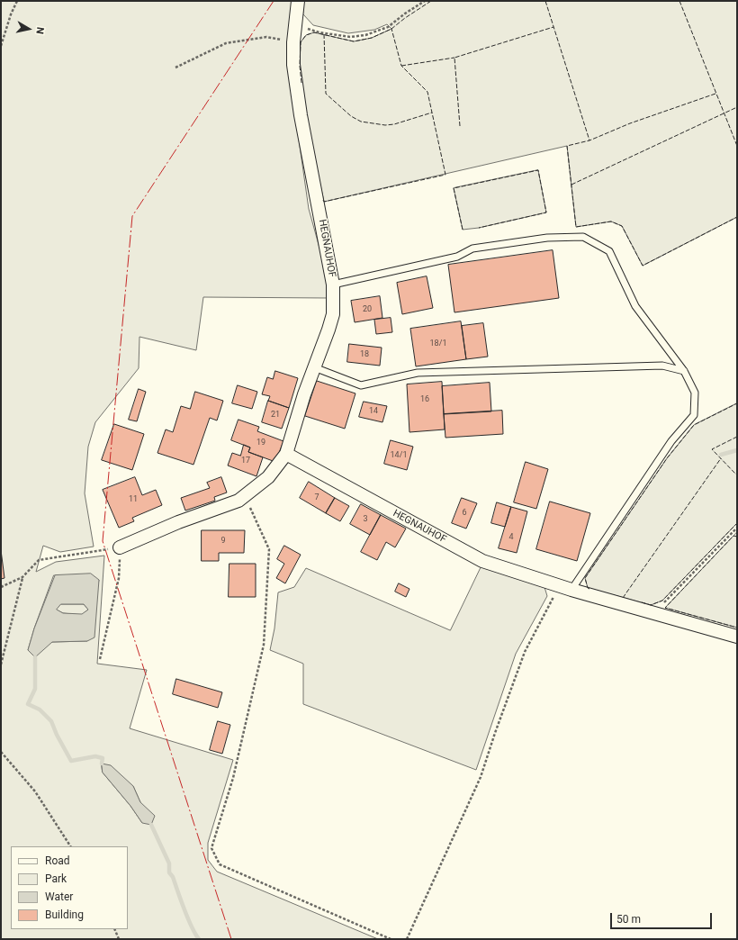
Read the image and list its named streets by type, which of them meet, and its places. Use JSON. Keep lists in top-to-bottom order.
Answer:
{
  "streets": {
    "street": ["HEGNAUHOF"]
  },
  "house_numbers": [
    "20",
    "18/1",
    "18",
    "16",
    "14",
    "21",
    "19",
    "14/1",
    "17",
    "7",
    "11",
    "6",
    "3",
    "4",
    "9"
  ],
  "legend": [
    "Road",
    "Park",
    "Water",
    "Building"
  ],
  "scale_bar": "50 m",
  "north": "right"
}
